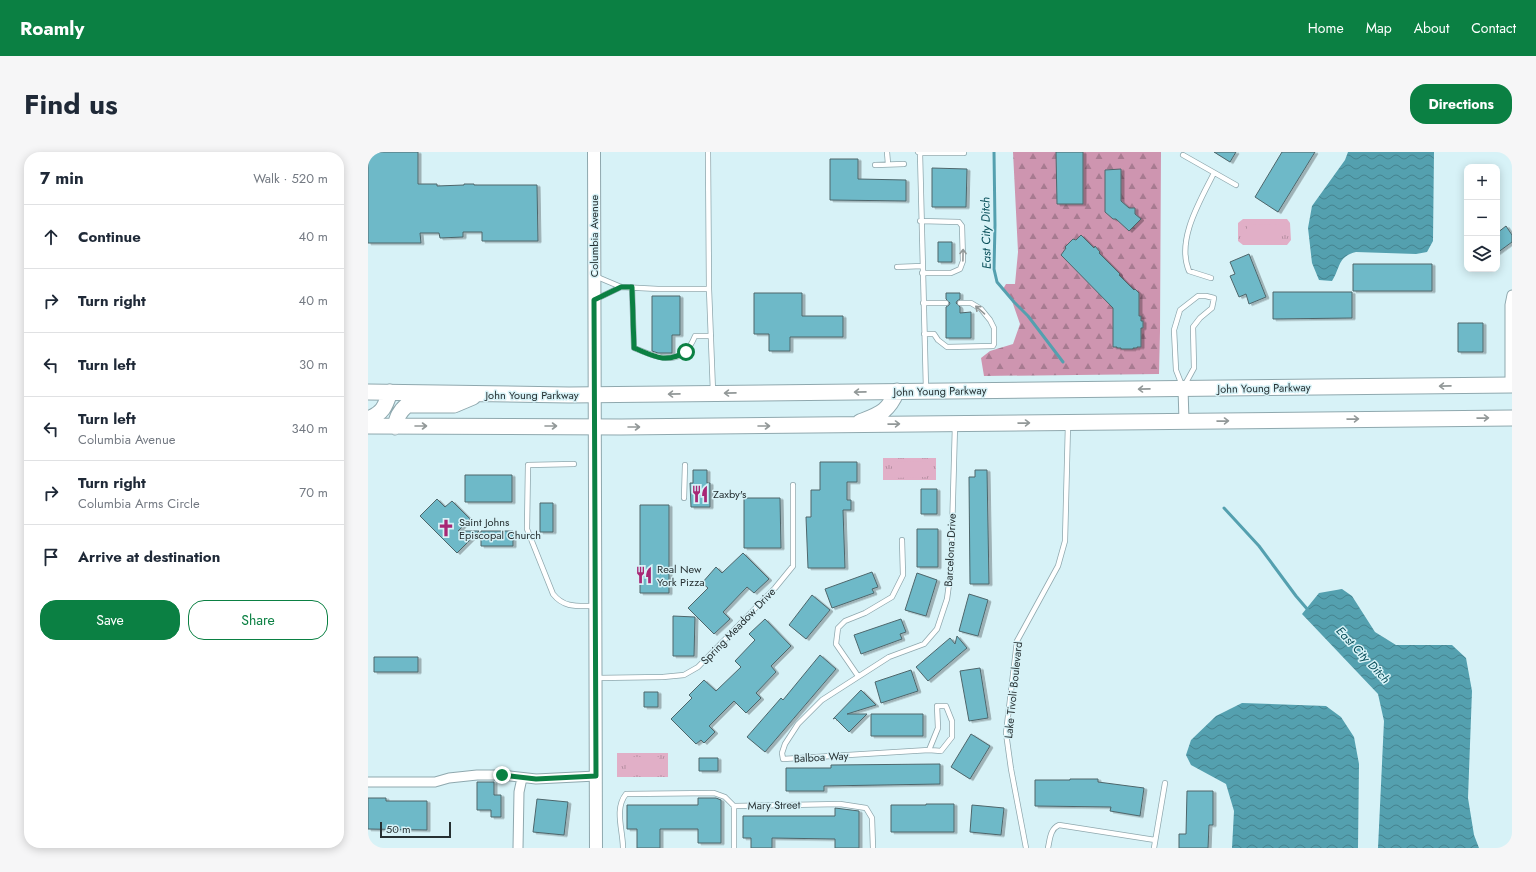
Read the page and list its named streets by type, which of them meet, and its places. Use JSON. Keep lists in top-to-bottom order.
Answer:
{
  "streets": {
    "highway": ["John Young Parkway"],
    "street": ["Columbia Avenue"],
    "lane": [
      "Barcelona Drive",
      "Spring Meadow Drive",
      "Lake Tivoli Boulevard",
      "Balboa Way",
      "Mary Street"
    ]
  },
  "crossings": [
    ["Columbia Avenue", "John Young Parkway"],
    ["Columbia Avenue", "Spring Meadow Drive"],
    ["Barcelona Drive", "Balboa Way"]
  ],
  "water": ["East City Ditch"],
  "places": {
    "restaurant": ["Zaxby's", "Real New York Pizza"],
    "church": ["Saint Johns Episcopal Church"]
  },
  "scale_bar": "50 m",
  "page": {
    "header": "Roamly",
    "nav": [
      "Home",
      "Map",
      "About",
      "Contact"
    ],
    "title": "Find us",
    "buttons": [
      "Directions",
      ["Save", "Share"]
    ],
    "heading": ["7 min", "Walk · 520 m"],
    "map_buttons": ["+", "−"],
    "list": [
      ["Continue", "40 m"],
      ["Turn right", "40 m"],
      ["Turn left", "30 m"],
      ["Turn left", "Columbia Avenue", "340 m"],
      ["Turn right", "Columbia Arms Circle", "70 m"],
      "Arrive at destination"
    ],
    "scale": "50 m"
  }
}
